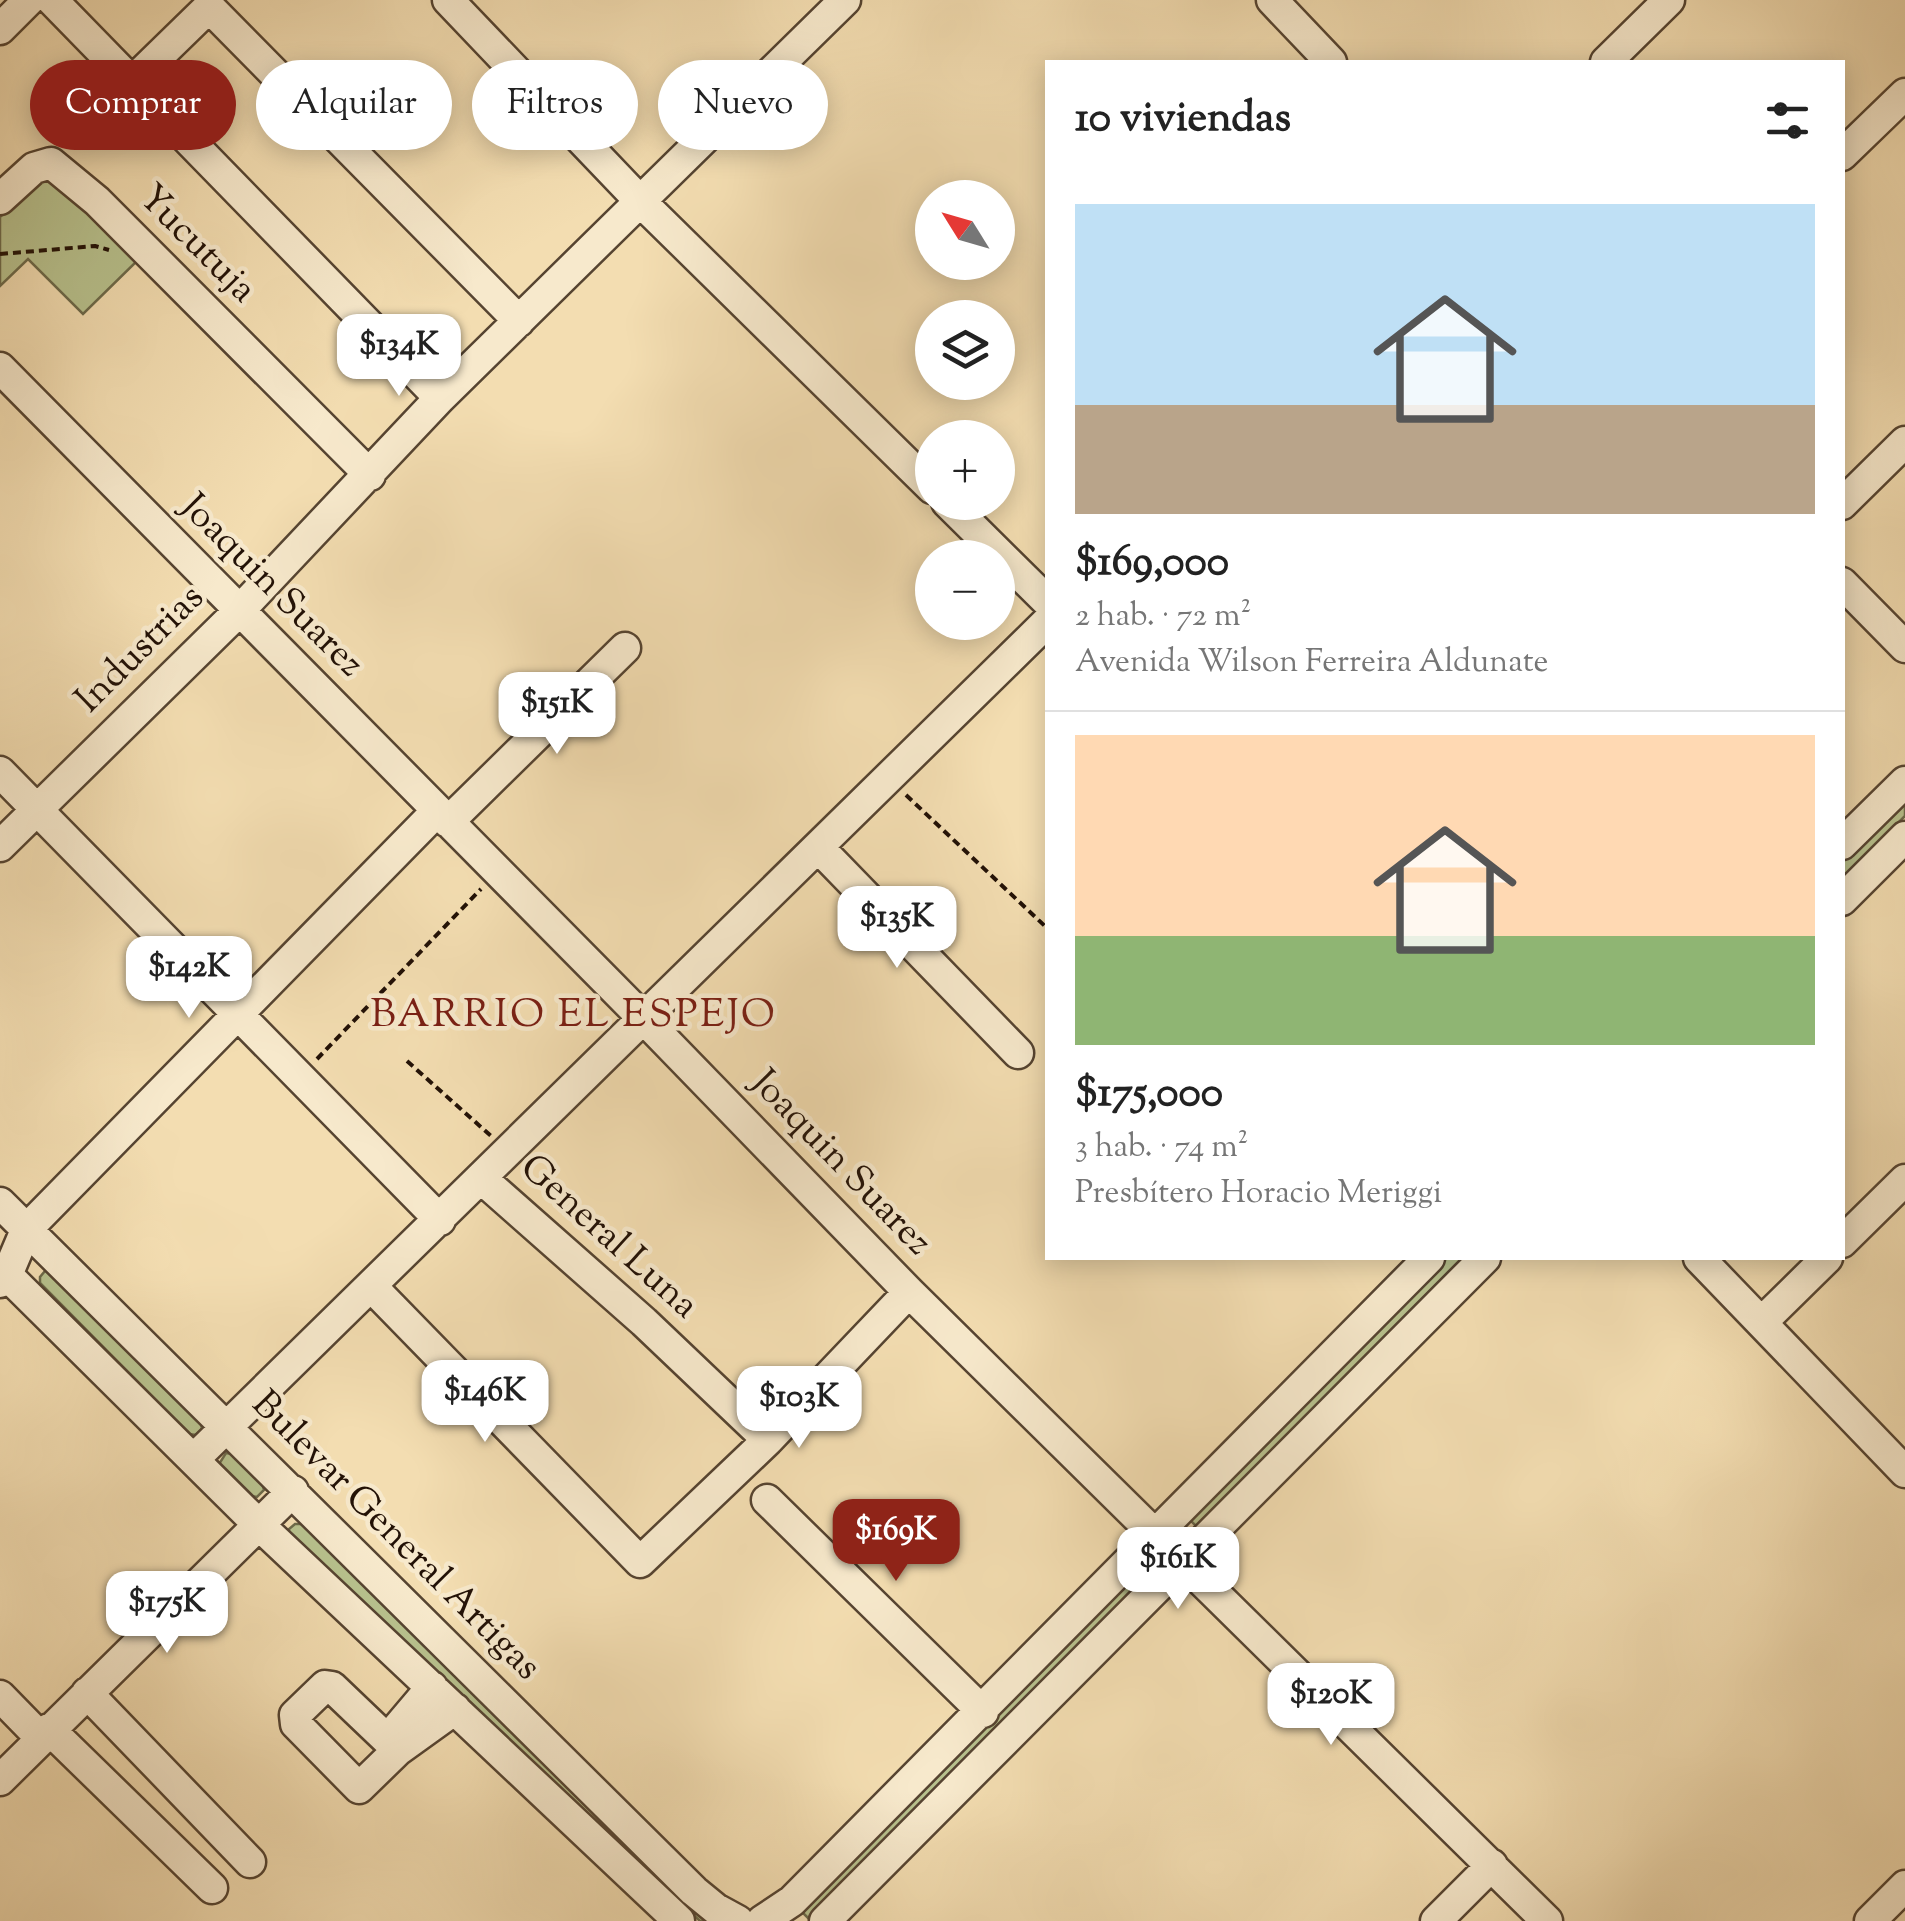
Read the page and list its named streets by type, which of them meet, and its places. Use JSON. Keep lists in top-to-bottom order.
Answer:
{
  "streets": {
    "street": [
      "Yucutuja",
      "Joaquin Suarez",
      "Industrias",
      "General Luna",
      "Bulevar General Artigas"
    ]
  },
  "crossings": [
    ["Yucutuja", "Industrias"],
    ["Joaquin Suarez", "Industrias"]
  ],
  "districts": ["BARRIO EL ESPEJO"],
  "north": "top left",
  "page": {
    "chip": [
      "Comprar",
      "Alquilar",
      "Filtros",
      "Nuevo"
    ],
    "heading": "10 viviendas",
    "map_buttons": ["+", "−"],
    "list": [
      {
        "name": "$169,000",
        "note": "2 hab. · 72 m² · Avenida Wilson Ferreira Aldunate"
      },
      {
        "name": "$175,000",
        "note": "3 hab. · 74 m² · Presbítero Horacio Meriggi"
      }
    ],
    "price": [
      "$134K",
      "$151K",
      "$135K",
      "$142K",
      "$146K",
      "$103K",
      "$169K",
      "$161K",
      "$175K",
      "$120K"
    ]
  }
}
